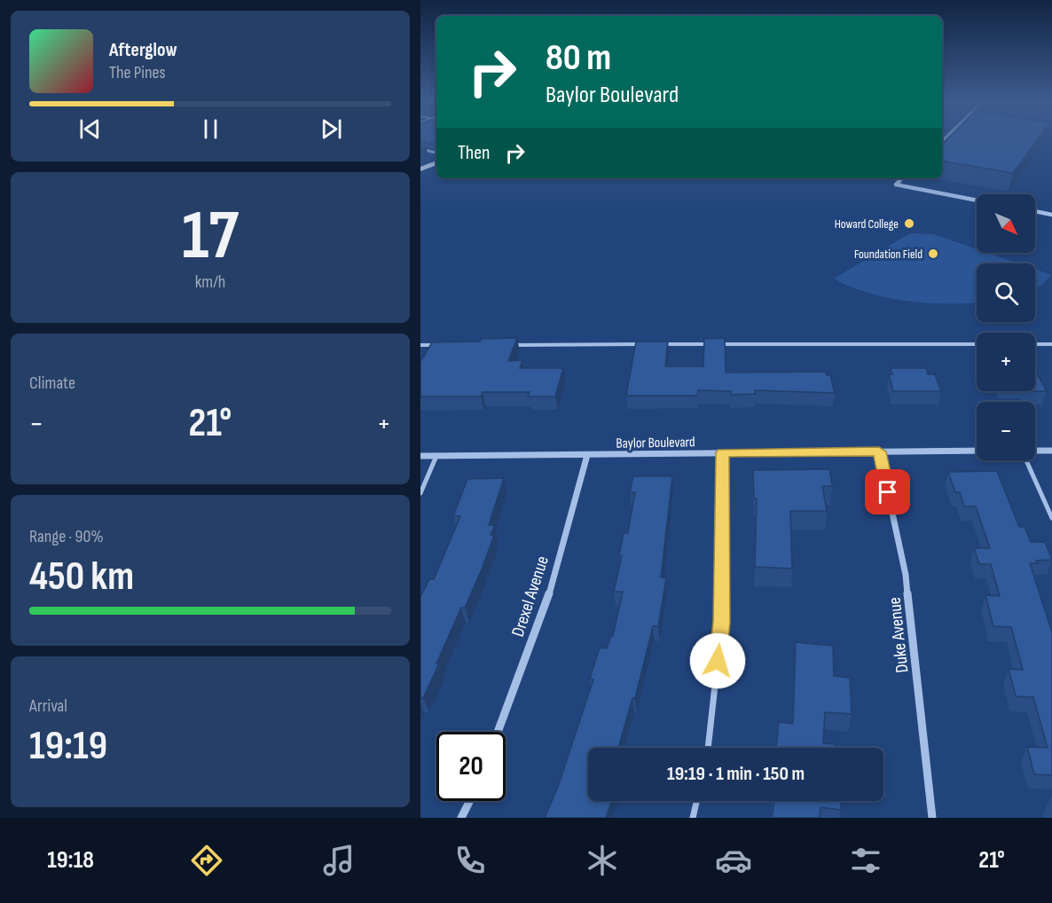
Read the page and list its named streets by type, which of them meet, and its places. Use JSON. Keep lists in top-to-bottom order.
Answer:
{
  "streets": {
    "street": ["Baylor Boulevard", "Drexel Avenue", "Duke Avenue"]
  },
  "crossings": [
    ["Baylor Boulevard", "Drexel Avenue"],
    ["Baylor Boulevard", "Duke Avenue"]
  ],
  "places": ["Howard College", "Foundation Field"],
  "north": "bottom right",
  "page": {
    "turn": ["80 m", "Baylor Boulevard"],
    "song": ["Afterglow", "The Pines"],
    "then": "Then",
    "tile": [
      ["17", "km/h"],
      "Climate",
      ["Range · 90%", "450 km"],
      ["Arrival", "19:19"]
    ],
    "map_buttons": ["+", "−"],
    "heat": ["−", "21°", "+"],
    "limit": "20",
    "trip": "19:19 · 1 min · 150 m",
    "tabs": ["19:18", "21°"]
  }
}
